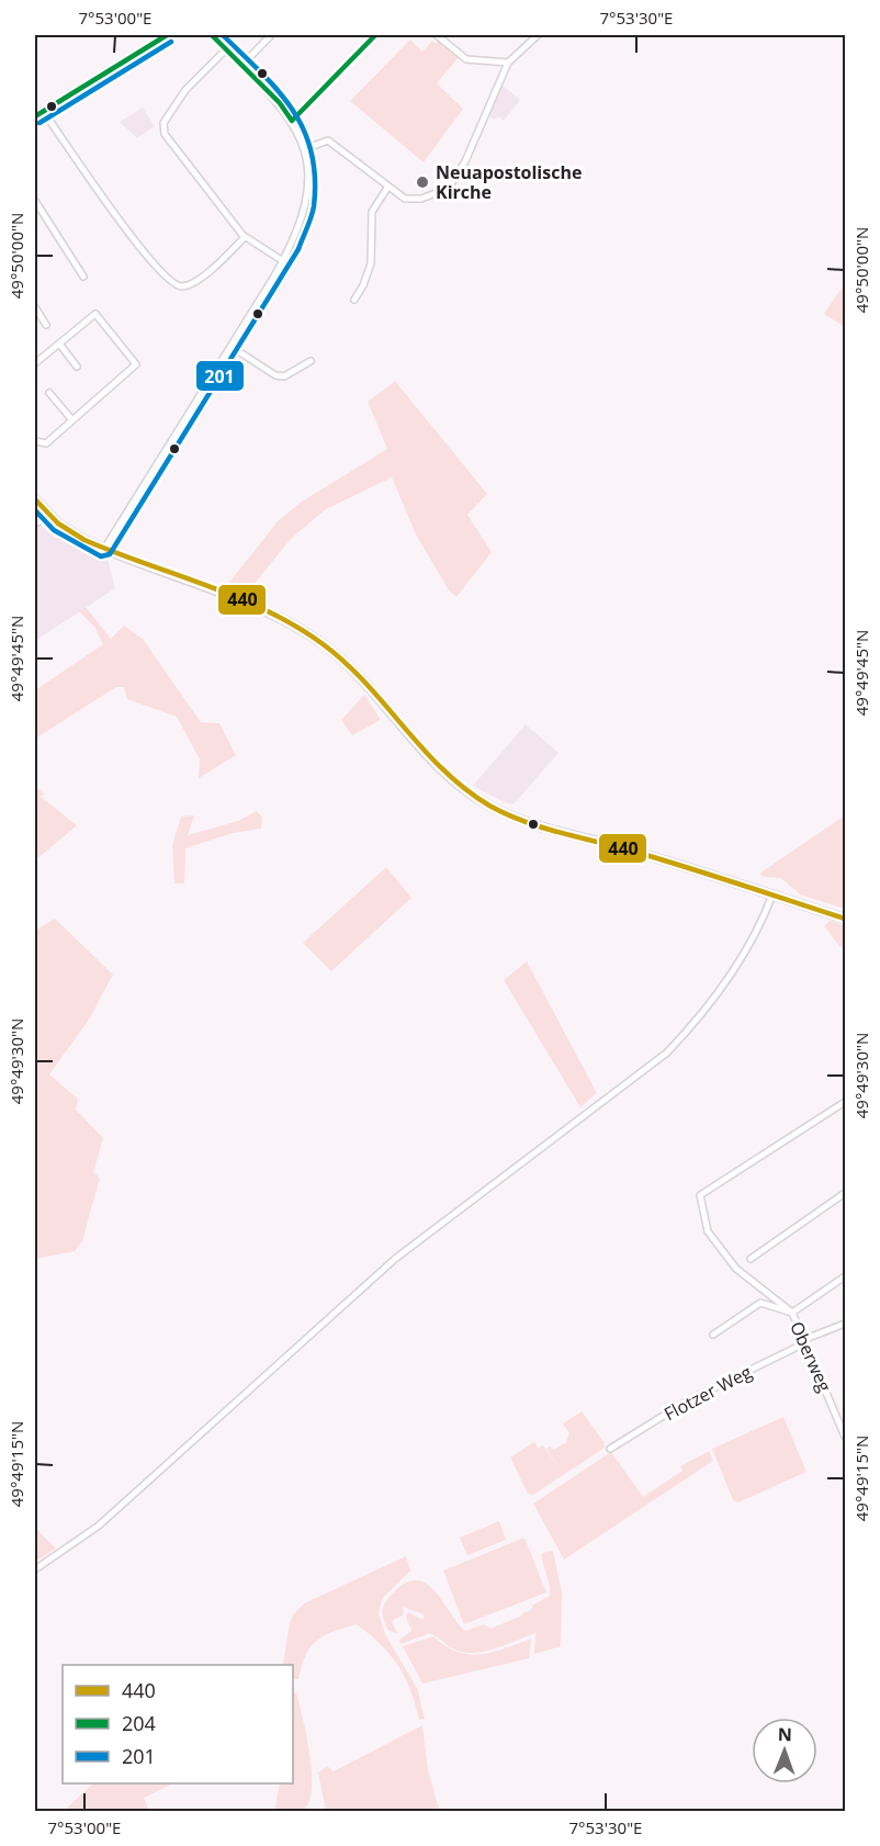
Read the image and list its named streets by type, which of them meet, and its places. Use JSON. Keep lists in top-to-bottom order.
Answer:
{
  "streets": {
    "street": ["Oberweg", "Flotzer Weg"]
  },
  "crossings": [
    ["Oberweg", "Flotzer Weg"]
  ],
  "places": ["Neuapostolische Kirche"],
  "lines": ["transit line 204", "transit line 201", "transit line 440"],
  "legend": ["440", "204", "201"],
  "north": "top",
  "coordinates": [
    "7°53'00\"E",
    "7°53'30\"E",
    "49°50'00\"N",
    "49°49'45\"N",
    "49°49'30\"N",
    "49°49'15\"N"
  ]
}
